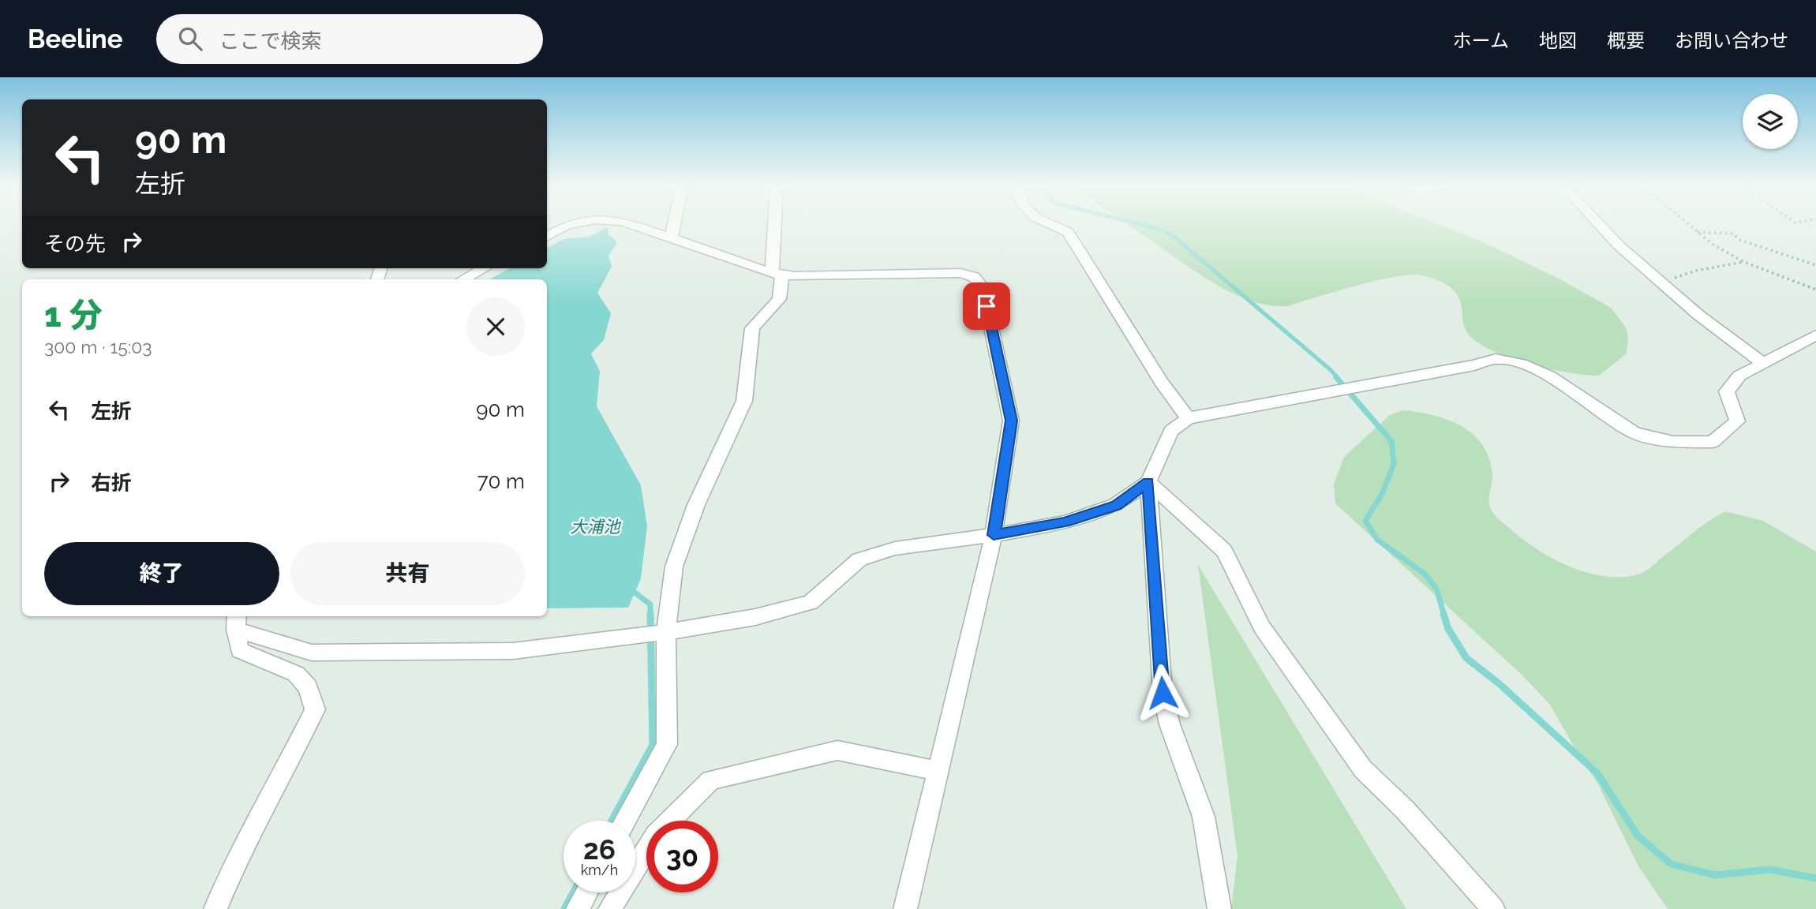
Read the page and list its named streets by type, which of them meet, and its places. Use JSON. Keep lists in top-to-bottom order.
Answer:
{
  "water": ["大浦池"],
  "page": {
    "header": "Beeline",
    "search": "ここで検索",
    "nav": [
      "ホーム",
      "地図",
      "概要",
      "お問い合わせ"
    ],
    "turn": ["90 m", "左折"],
    "then": "その先",
    "heading": ["1 分", "300 m · 15:03"],
    "list": [
      {
        "name": "左折",
        "value": "90 m"
      },
      {
        "name": "右折",
        "value": "70 m"
      }
    ],
    "buttons": ["終了", "共有"],
    "speed": "26 km/h",
    "limit": "30"
  }
}
